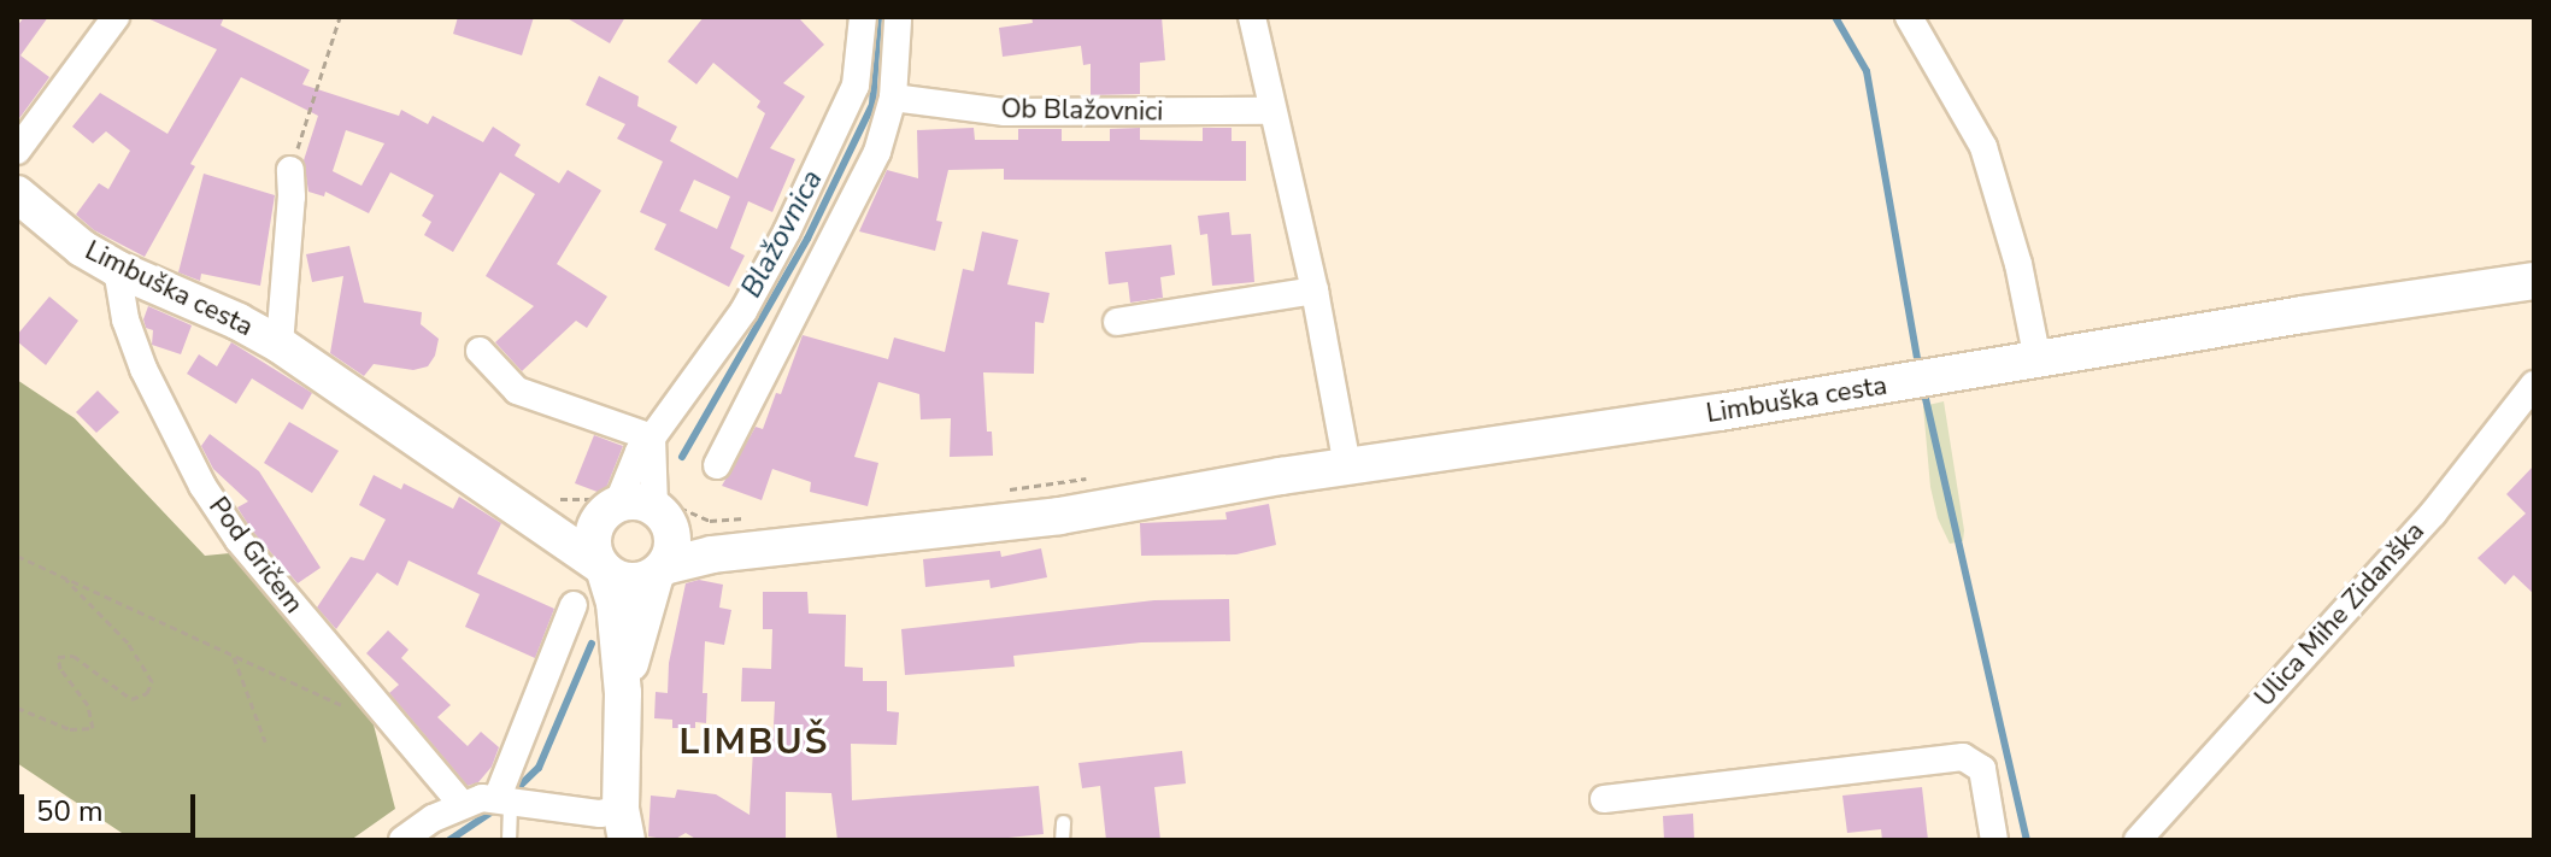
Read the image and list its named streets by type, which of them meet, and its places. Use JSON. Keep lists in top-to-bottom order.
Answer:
{
  "streets": {
    "main road": ["Limbuška cesta"],
    "street": ["Ob Blažovnici", "Pod Gričem", "Ulica Mihe Zidanška"]
  },
  "crossings": [
    ["Limbuška cesta", "Pod Gričem"]
  ],
  "districts": ["LIMBUŠ"],
  "water": ["Blažovnica"],
  "scale_bar": "50 m"
}
